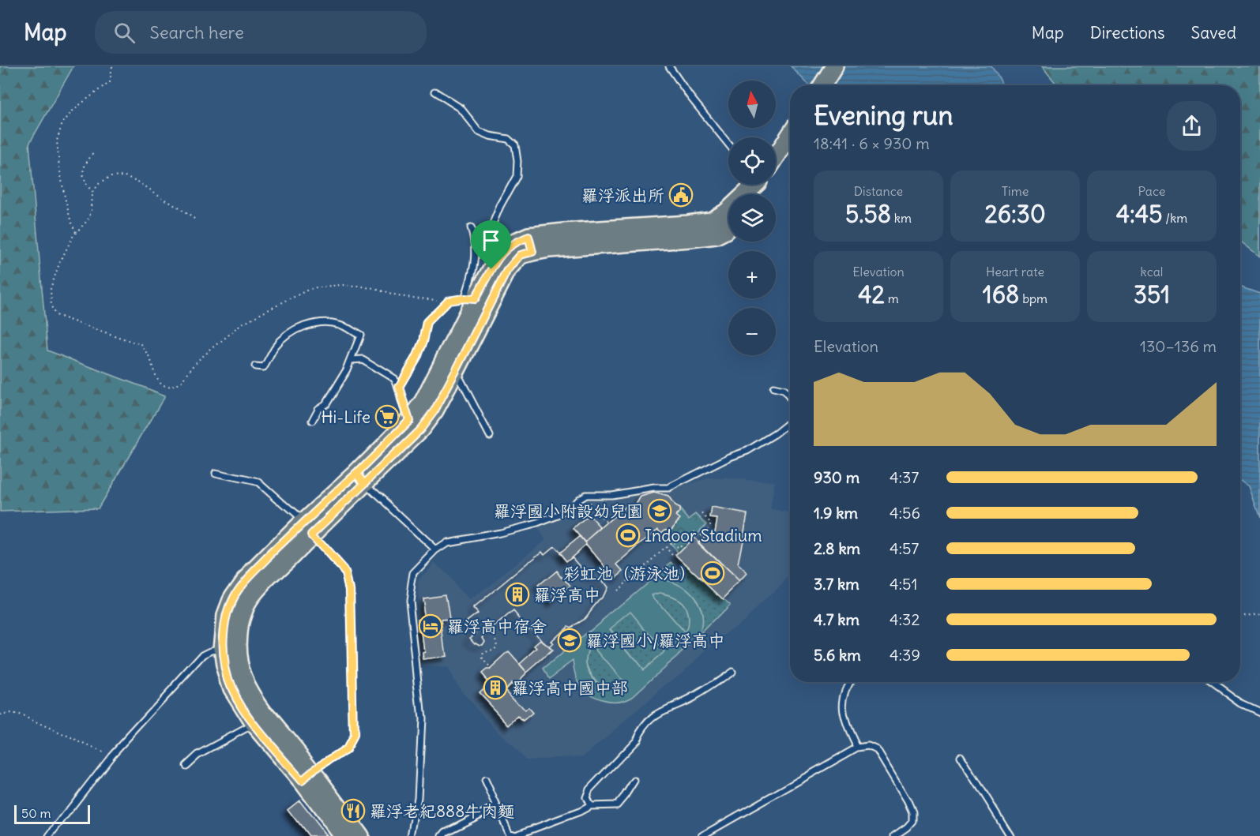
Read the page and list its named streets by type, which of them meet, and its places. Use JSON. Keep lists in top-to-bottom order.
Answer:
{
  "places": {
    "public building": ["羅浮派出所"],
    "supermarket": ["Hi-Life"],
    "school or university": ["羅浮國小附設幼兒園", "羅浮國小/羅浮高中"],
    "sports": ["Indoor Stadium", "彩虹池（游泳池）"],
    "building": ["羅浮高中", "羅浮高中國中部"],
    "hotel": ["羅浮高中宿舍"],
    "restaurant": ["羅浮老紀888牛肉麵"]
  },
  "scale_bar": "50 m",
  "north": "top",
  "page": {
    "header": "Map",
    "search": "Search here",
    "nav": ["Map", "Directions", "Saved"],
    "map_buttons": ["+", "−"],
    "heading": ["Evening run", "18:41 · 6 × 930 m"],
    "stats": [
      ["Distance", "5.58 km"],
      ["Time", "26:30"],
      ["Pace", "4:45 /km"],
      ["Elevation", "42 m"],
      ["Heart rate", "168 bpm"],
      ["kcal", "351"]
    ],
    "chart": ["Elevation", "130–136 m"],
    "list": [
      {
        "name": "930 m",
        "note": "4:37"
      },
      {
        "name": "1.9 km",
        "note": "4:56"
      },
      {
        "name": "2.8 km",
        "note": "4:57"
      },
      {
        "name": "3.7 km",
        "note": "4:51"
      },
      {
        "name": "4.7 km",
        "note": "4:32"
      },
      {
        "name": "5.6 km",
        "note": "4:39"
      }
    ],
    "scale": "50 m"
  }
}
